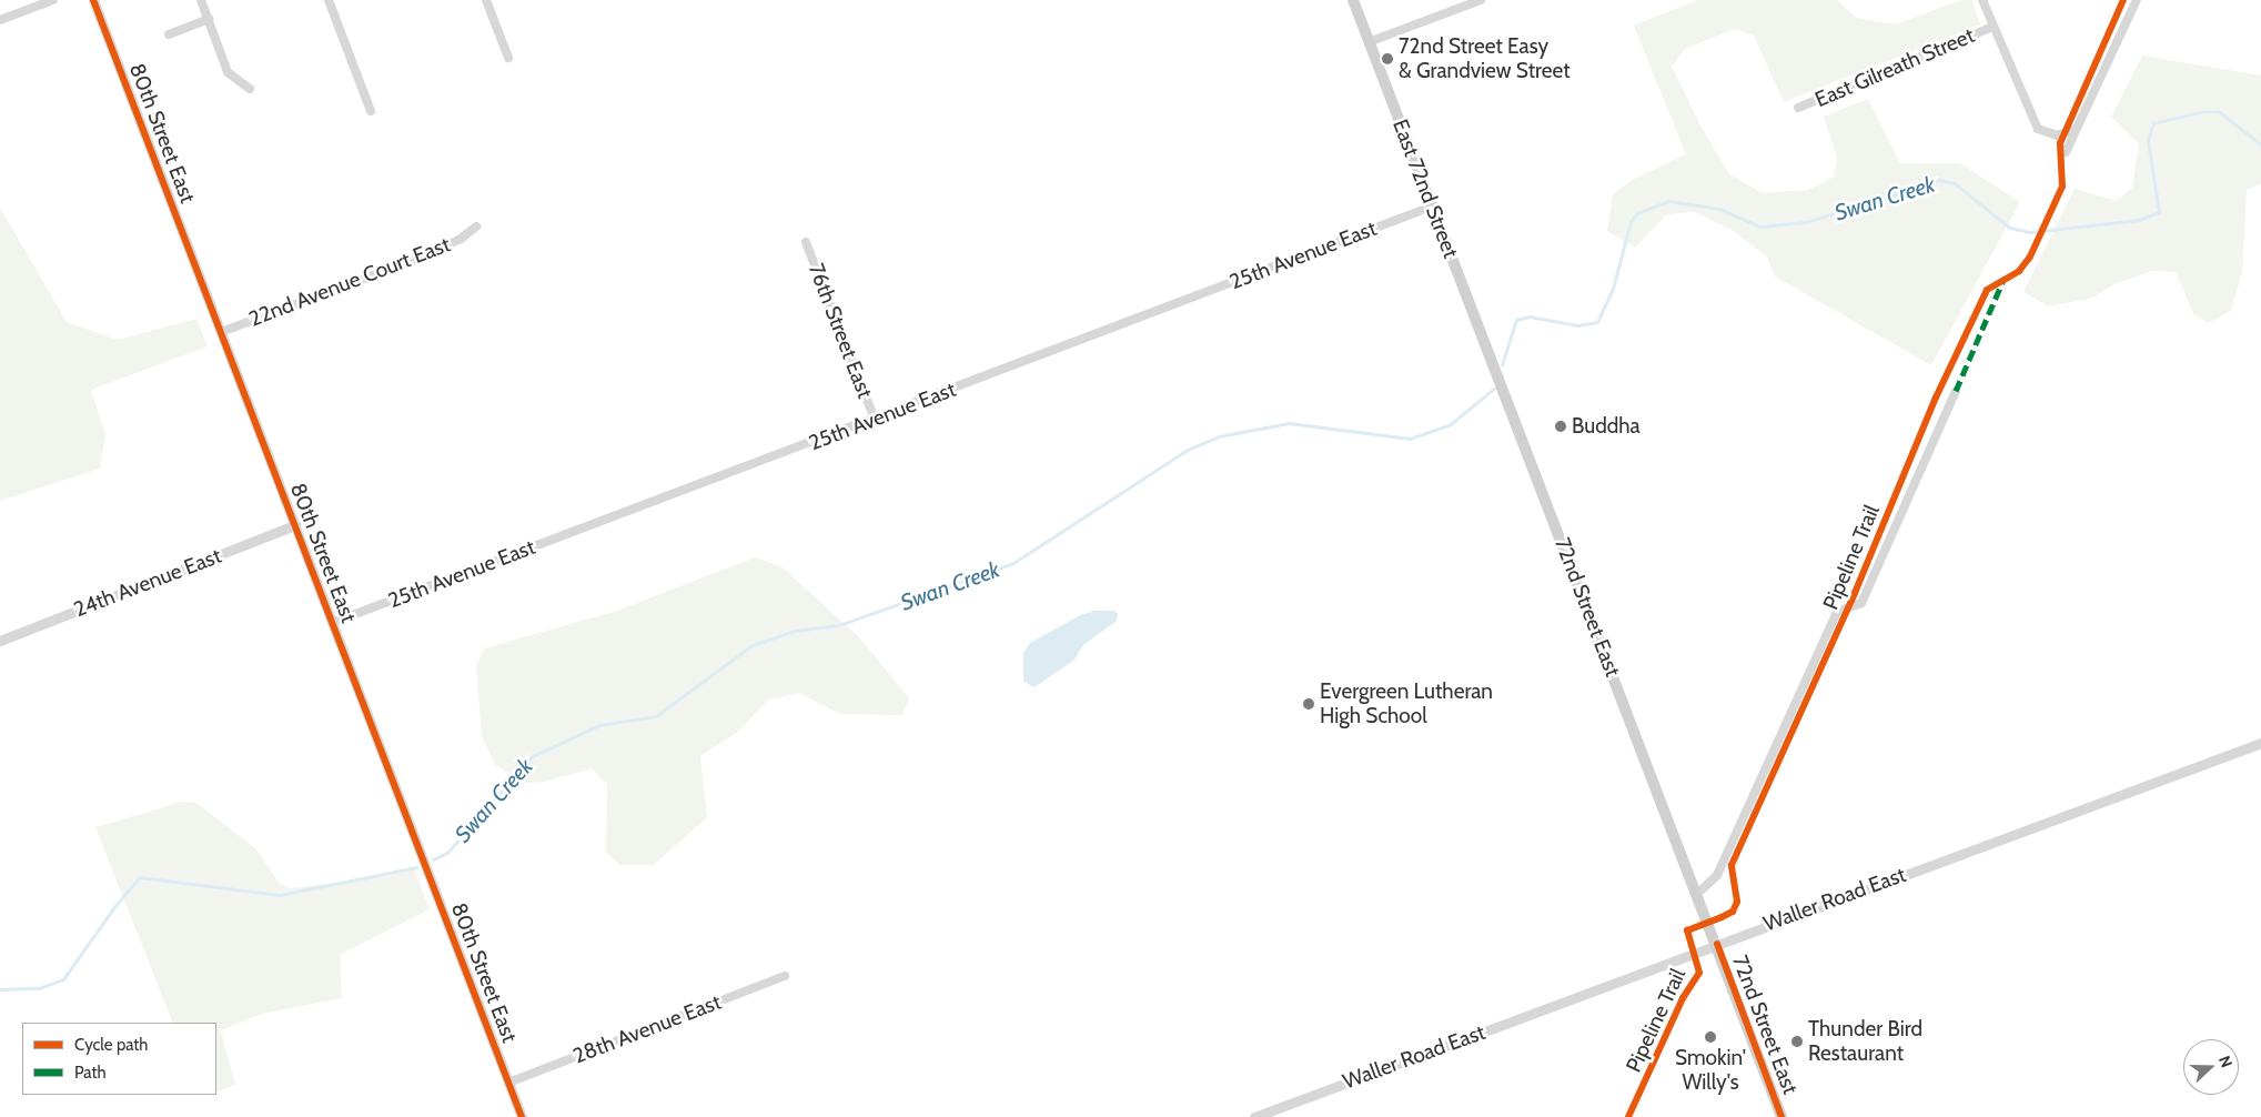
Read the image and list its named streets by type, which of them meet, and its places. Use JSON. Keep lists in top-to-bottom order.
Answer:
{
  "streets": {
    "main road": ["East 72nd Street", "72nd Street East"],
    "street": [
      "East Gilreath Street",
      "80th Street East",
      "25th Avenue East",
      "22nd Avenue Court East",
      "76th Street East",
      "24th Avenue East",
      "Waller Road East",
      "28th Avenue East"
    ],
    "cycle path": ["Pipeline Trail"]
  },
  "crossings": [
    ["80th Street East", "25th Avenue East"],
    ["80th Street East", "22nd Avenue Court East"],
    ["80th Street East", "24th Avenue East"],
    ["80th Street East", "28th Avenue East"],
    ["East 72nd Street", "25th Avenue East"],
    ["East 72nd Street", "72nd Street East"],
    ["25th Avenue East", "76th Street East"],
    ["72nd Street East", "Waller Road East"]
  ],
  "water": ["Swan Creek"],
  "places": [
    "72nd Street Easy & Grandview Street",
    "Buddha",
    "Evergreen Lutheran High School",
    "Smokin' Willy's",
    "Thunder Bird Restaurant"
  ],
  "legend": ["Cycle path", "Path"],
  "north": "right"
}
